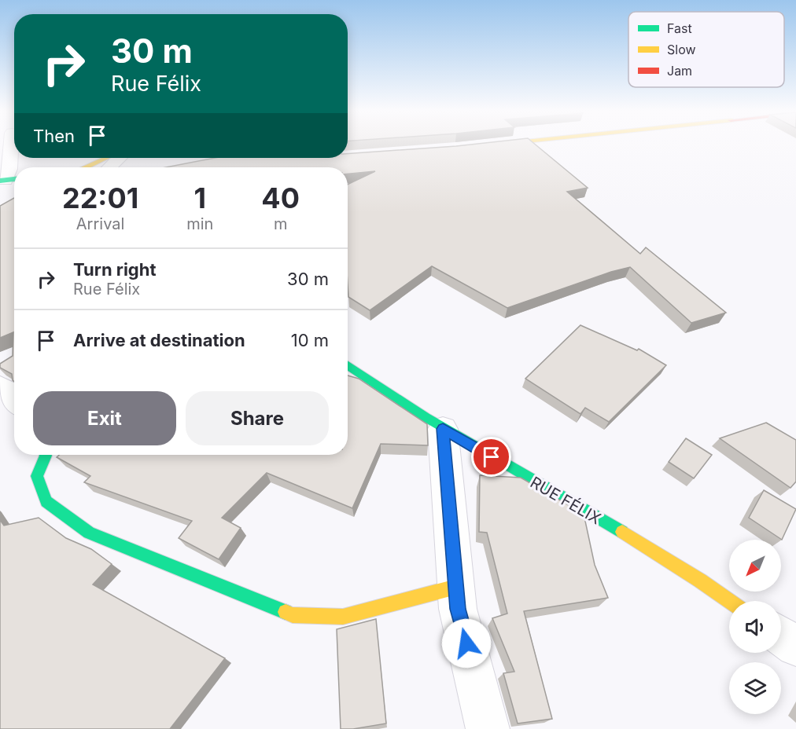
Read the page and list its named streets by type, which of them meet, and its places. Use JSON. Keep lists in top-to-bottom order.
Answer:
{
  "streets": {
    "street": ["RUE FÉLIX"]
  },
  "legend": ["Fast", "Slow", "Jam"],
  "north": "bottom left",
  "page": {
    "turn": ["30 m", "Rue Félix"],
    "then": "Then",
    "eta": [
      "22:01",
      "Arrival",
      "1",
      "min",
      "40",
      "m"
    ],
    "list": [
      {
        "name": "Turn right",
        "note": "Rue Félix",
        "value": "30 m"
      },
      {
        "name": "Arrive at destination",
        "value": "10 m"
      }
    ],
    "buttons": ["Exit", "Share"]
  }
}
